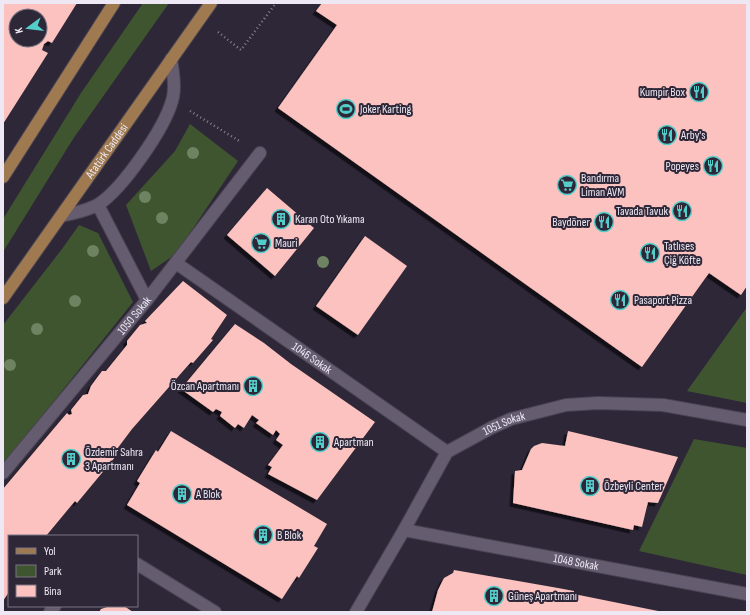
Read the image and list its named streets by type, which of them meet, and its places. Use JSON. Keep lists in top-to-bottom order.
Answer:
{
  "streets": {
    "main road": ["Atatürk Caddesi"],
    "street": [
      "1050 Sokak",
      "1046 Sokak",
      "1051 Sokak",
      "1048 Sokak"
    ]
  },
  "crossings": [
    ["1050 Sokak", "1046 Sokak"],
    ["1046 Sokak", "1051 Sokak"]
  ],
  "places": {
    "restaurant": [
      "Kumpir Box",
      "Arby's",
      "Popeyes",
      "Tavada Tavuk",
      "Baydöner",
      "Tatlıses Çiğ Köfte",
      "Pasaport Pizza"
    ],
    "sports": ["Joker Karting"],
    "supermarket": ["Bandırma Liman AVM", "Mauri"],
    "building": [
      "Karan Oto Yıkama",
      "Özcan Apartmanı",
      "Apartman",
      "Özdemir Sahra 3 Apartmanı",
      "Özbeyli Center",
      "A Blok",
      "B Blok",
      "Güneş Apartmanı"
    ]
  },
  "legend": ["Yol", "Park", "Bina"],
  "north": "left"
}
